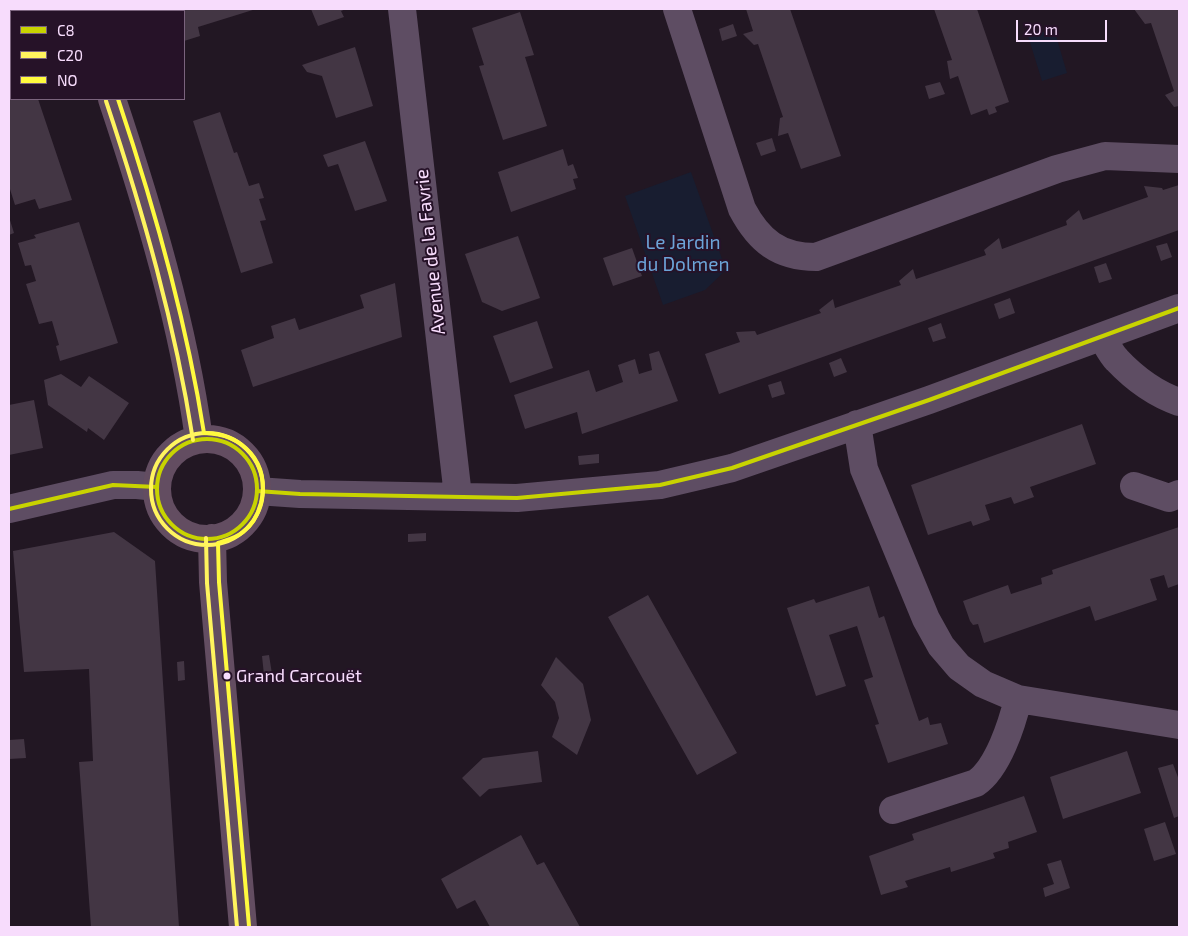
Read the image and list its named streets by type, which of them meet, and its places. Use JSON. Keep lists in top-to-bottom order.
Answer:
{
  "streets": {
    "street": ["Avenue de la Favrie"]
  },
  "parks": ["Le Jardin du Dolmen"],
  "places": ["Grand Carcouët"],
  "lines": ["transit line NO", "transit line C20", "transit line C8"],
  "legend": ["C8", "C20", "NO"],
  "scale_bar": "20 m"
}
